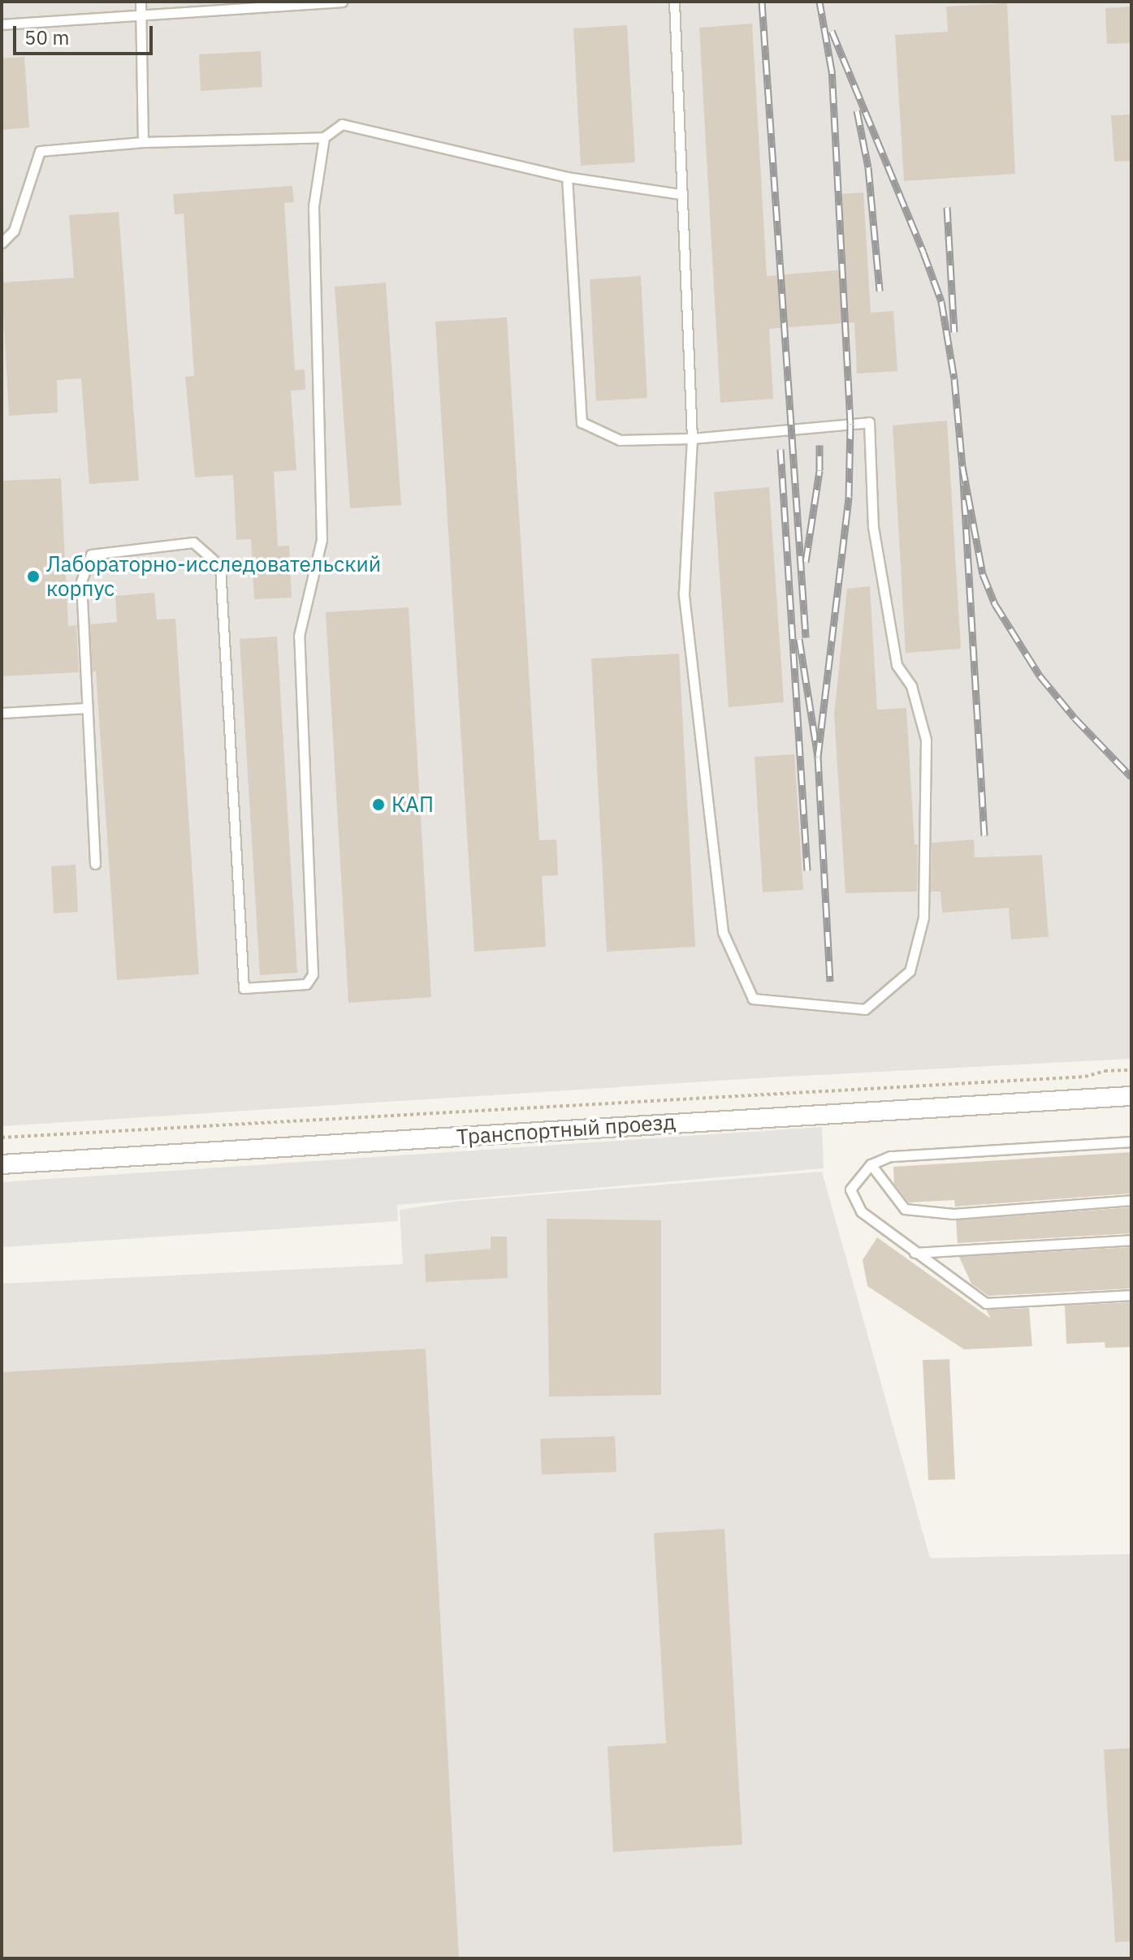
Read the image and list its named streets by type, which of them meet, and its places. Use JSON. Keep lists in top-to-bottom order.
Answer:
{
  "streets": {
    "street": ["Транспортный проезд"]
  },
  "places": ["Лабораторно-исследовательский корпус", "КАП"],
  "scale_bar": "50 m"
}
